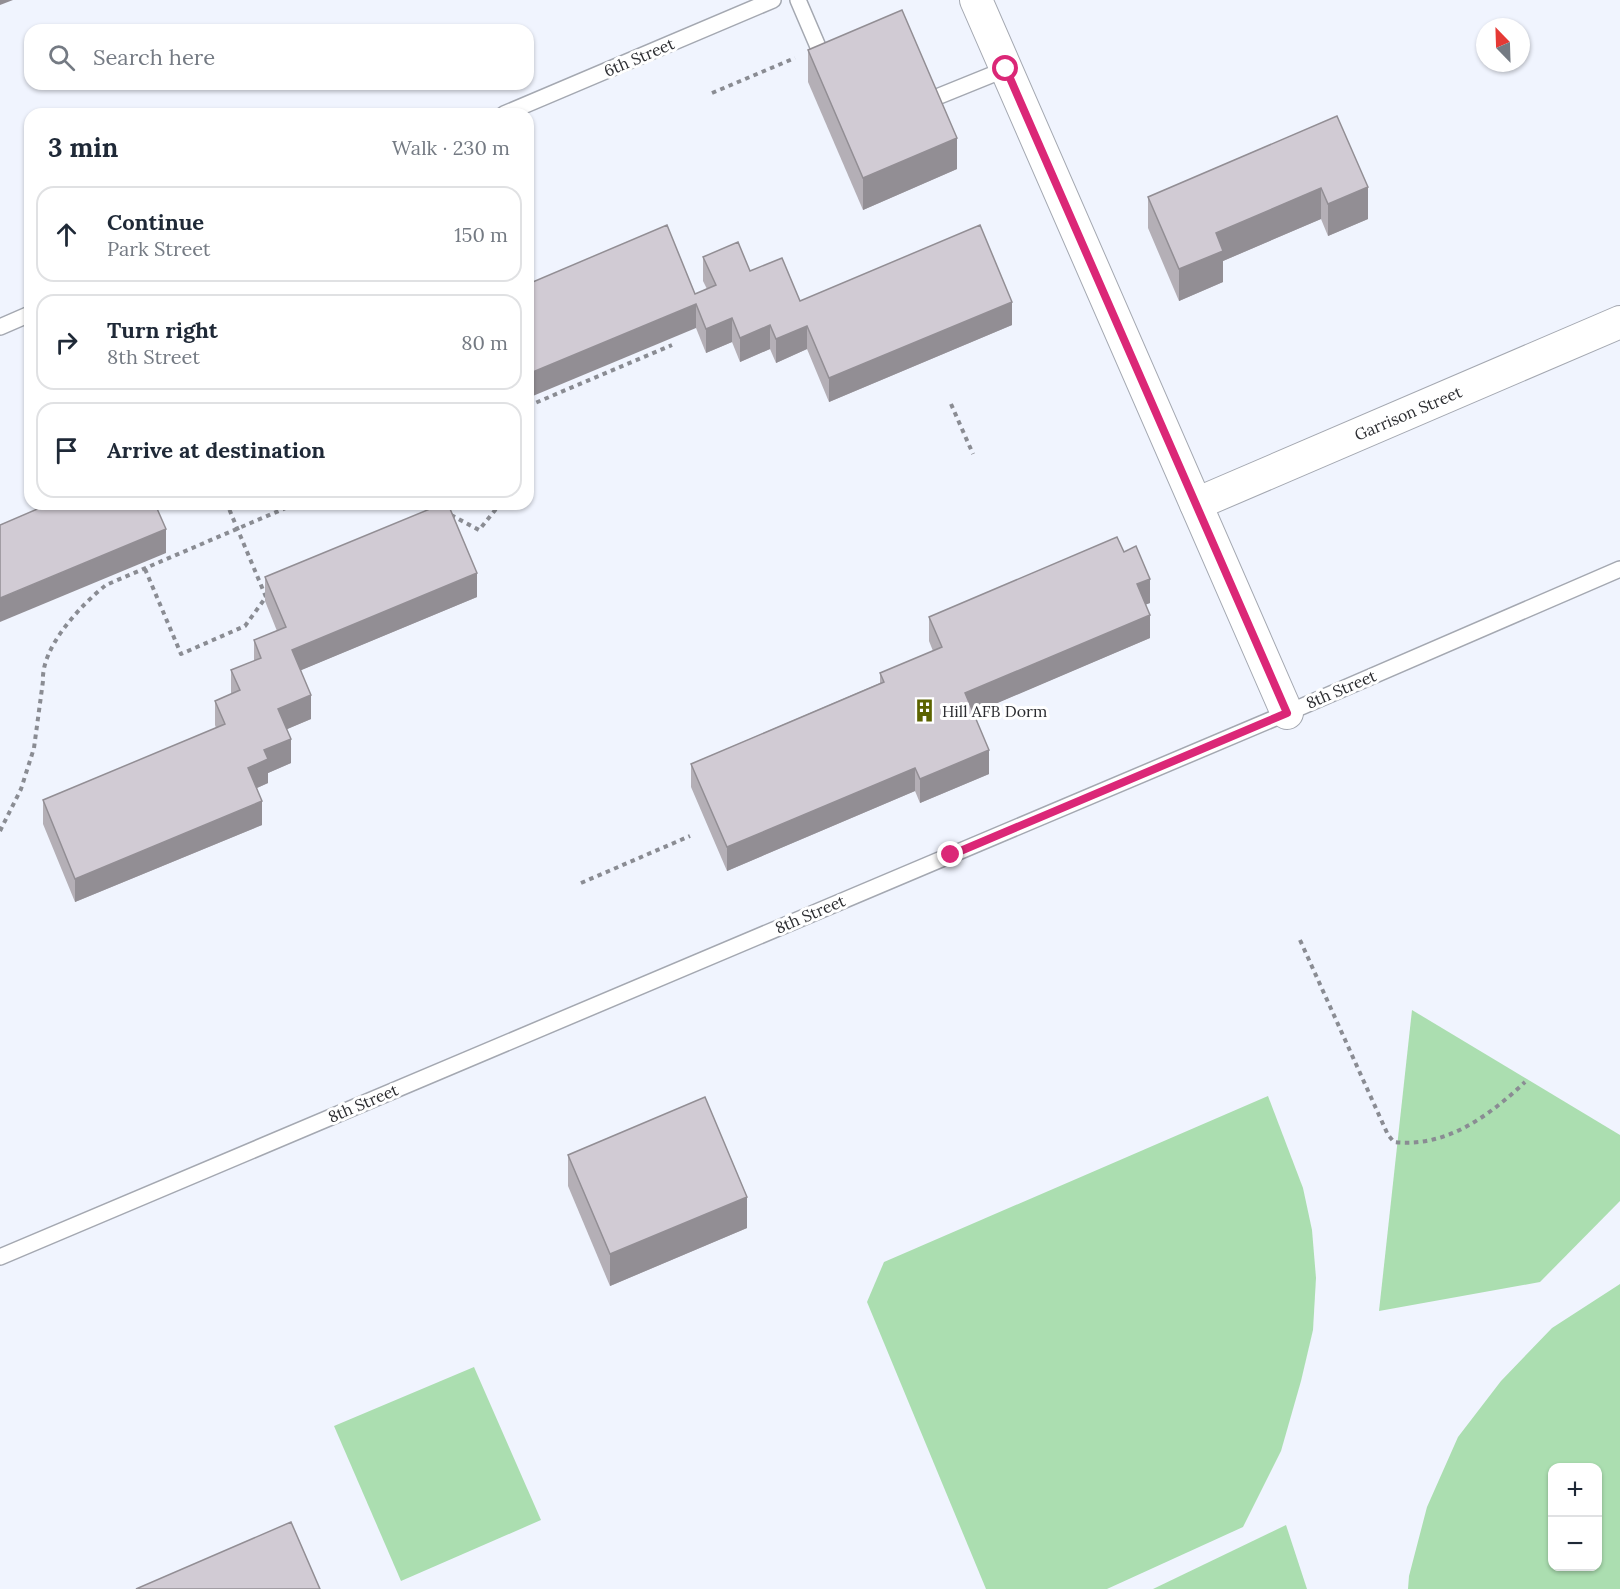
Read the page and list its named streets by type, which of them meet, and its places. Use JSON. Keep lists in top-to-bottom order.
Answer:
{
  "streets": {
    "street": ["Garrison Street"],
    "lane": ["6th Street", "8th Street"]
  },
  "places": {
    "building": ["Hill AFB Dorm"]
  },
  "north": "top left",
  "page": {
    "search": "Search here",
    "heading": ["3 min", "Walk · 230 m"],
    "list": [
      ["Continue", "Park Street", "150 m"],
      ["Turn right", "8th Street", "80 m"],
      "Arrive at destination"
    ],
    "map_buttons": ["+", "−"]
  }
}
